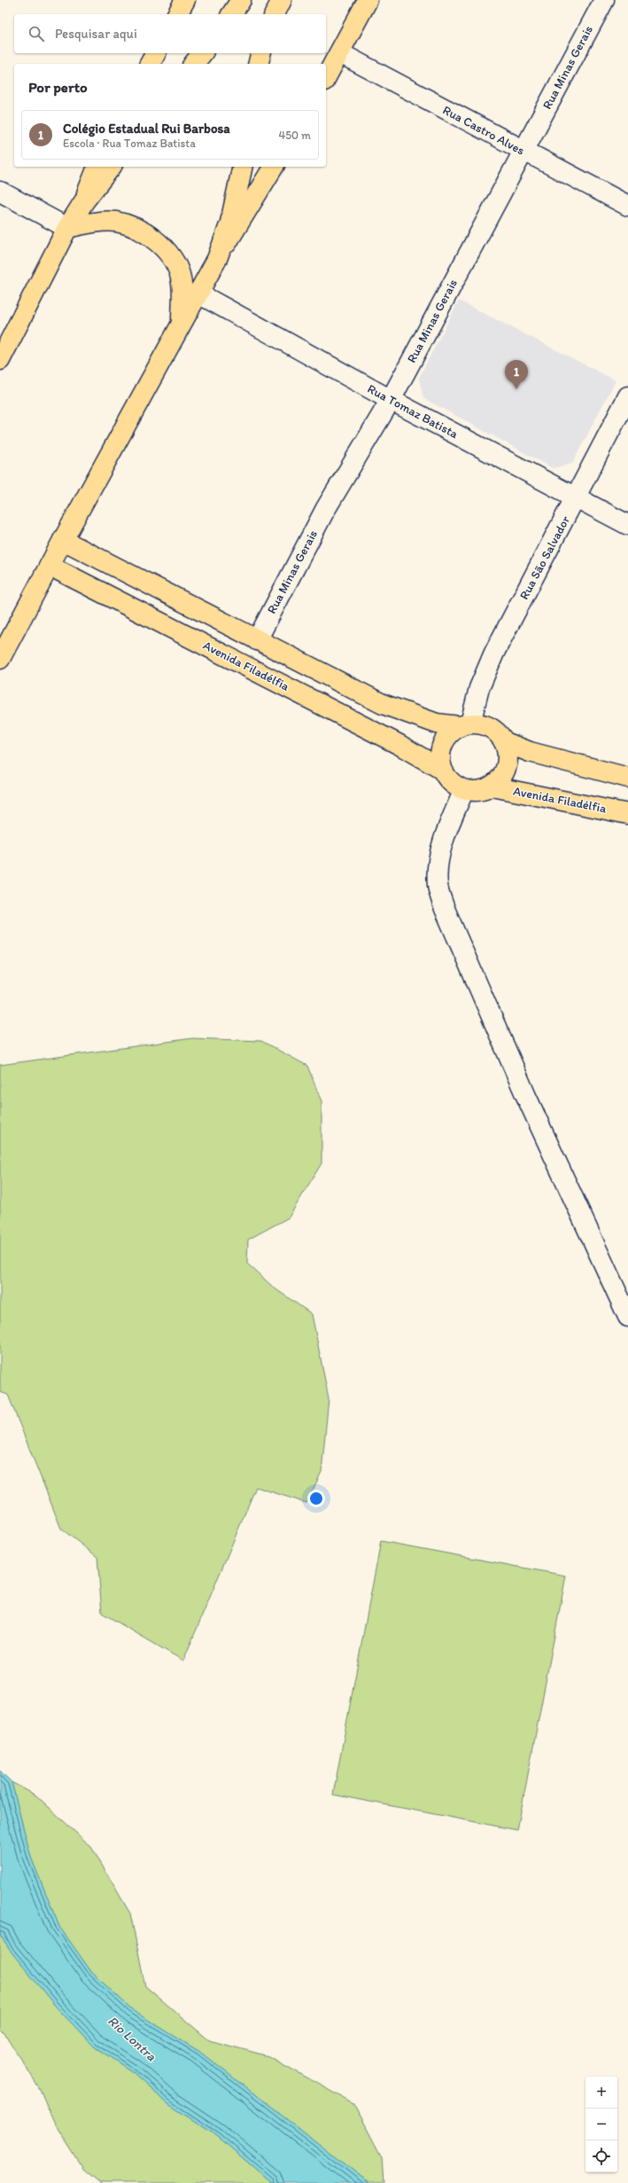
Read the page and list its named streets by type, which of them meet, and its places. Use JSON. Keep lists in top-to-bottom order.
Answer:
{
  "streets": {
    "main road": ["Avenida Filadélfia"],
    "street": [
      "Rua Minas Gerais",
      "Rua Castro Alves",
      "Rua Tomaz Batista",
      "Rua São Salvador"
    ]
  },
  "crossings": [
    ["Rua Minas Gerais", "Rua Castro Alves"],
    ["Rua Minas Gerais", "Rua Tomaz Batista"],
    ["Rua Tomaz Batista", "Rua São Salvador"],
    ["Rua São Salvador", "Avenida Filadélfia"]
  ],
  "water": ["Rio Lontra"],
  "page": {
    "search": "Pesquisar aqui",
    "heading": "Por perto",
    "list": [
      {
        "mark": "1",
        "name": "Colégio Estadual Rui Barbosa",
        "note": "Escola · Rua Tomaz Batista",
        "value": "450 m"
      }
    ],
    "pins": "1",
    "map_buttons": ["+", "−"]
  }
}
